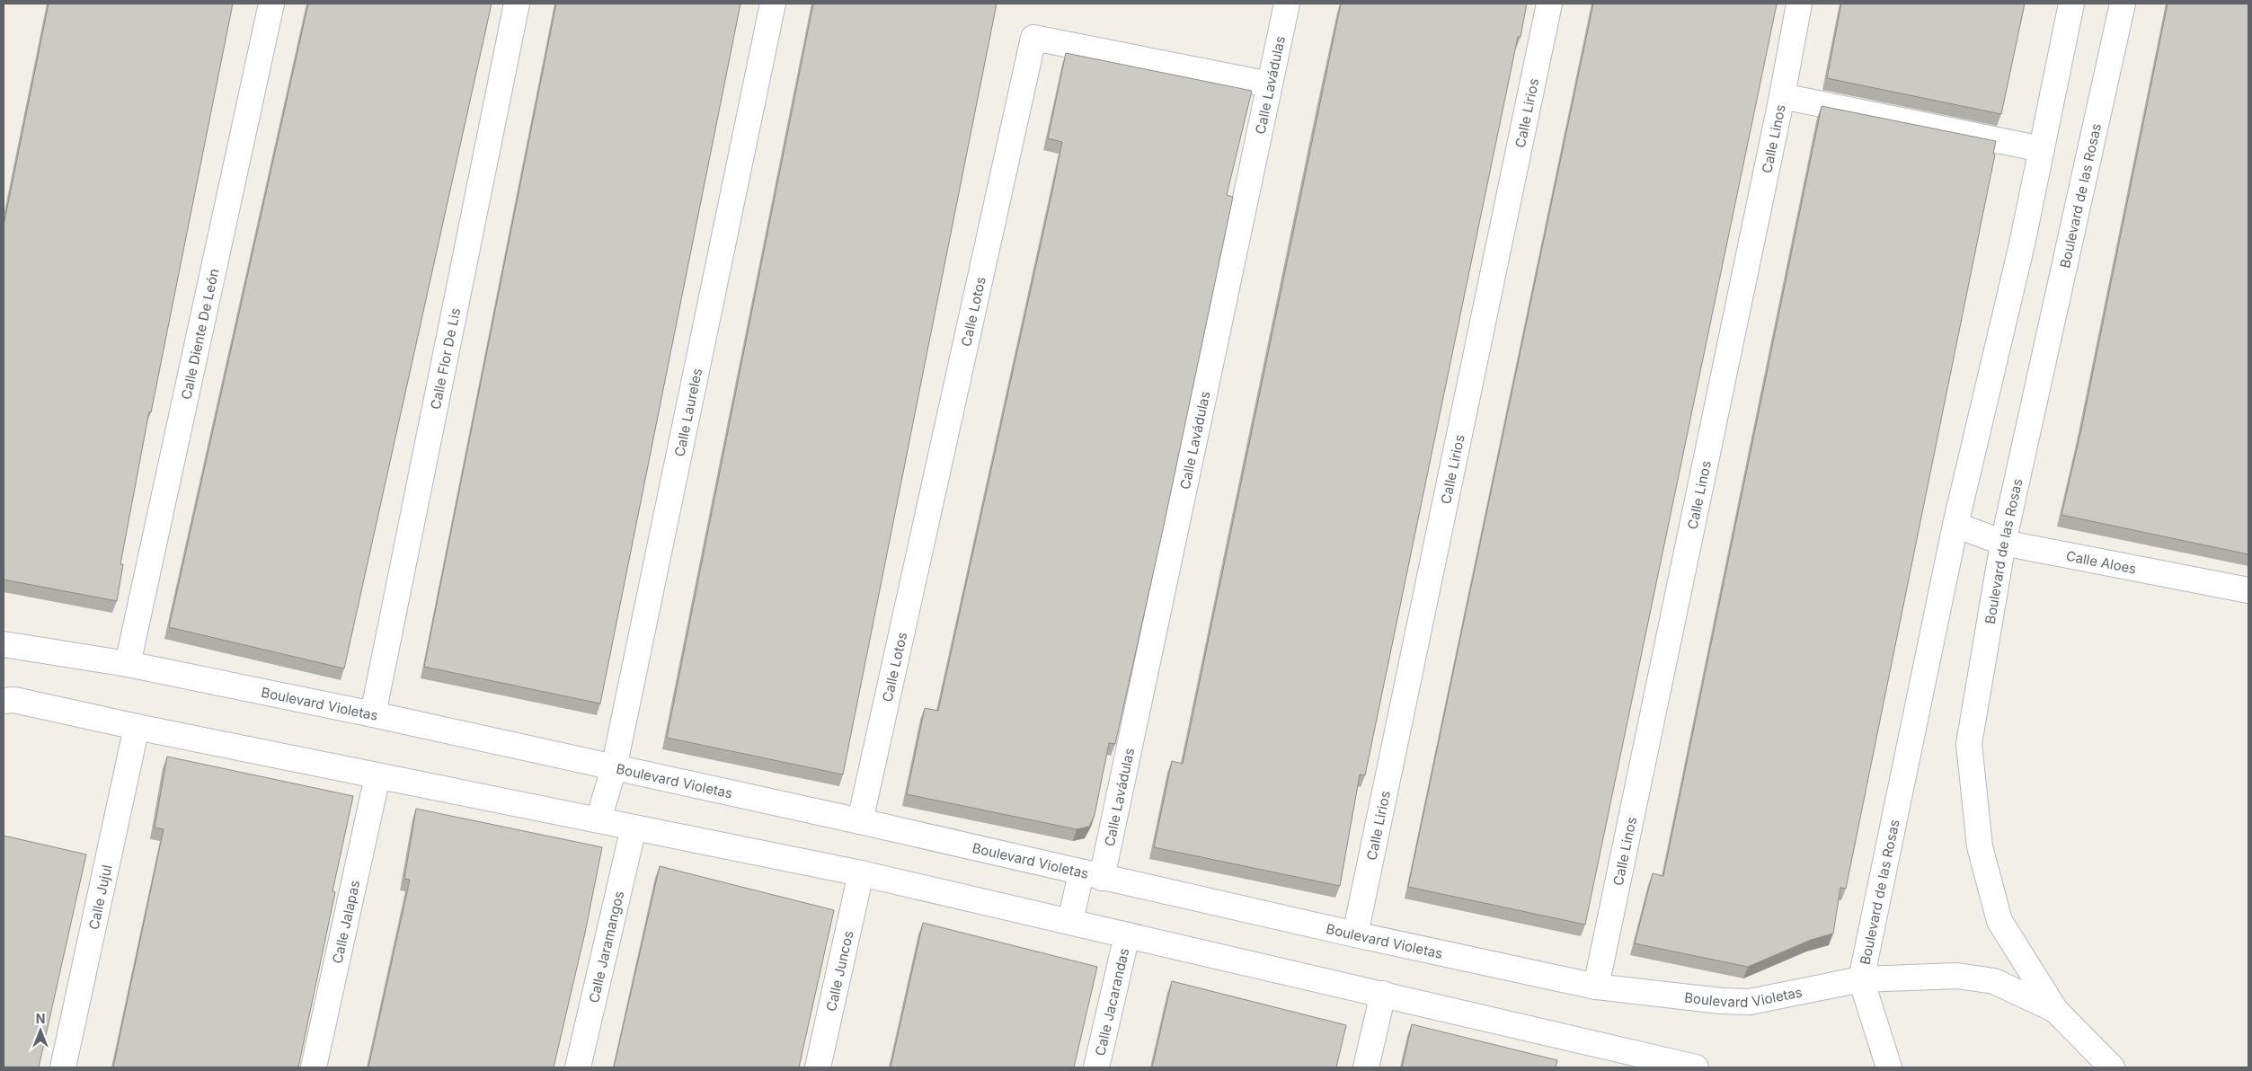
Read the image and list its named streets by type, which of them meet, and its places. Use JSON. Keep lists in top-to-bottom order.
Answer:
{
  "streets": {
    "street": [
      "Calle Lavádulas",
      "Calle Lirios",
      "Calle Linos",
      "Boulevard de las Rosas",
      "Calle Lotos",
      "Calle Diente De León",
      "Calle Flor De Lis",
      "Calle Laureles",
      "Calle Aloes",
      "Boulevard Violetas",
      "Calle Jujul",
      "Calle Jalapas",
      "Calle Jaramangos",
      "Calle Juncos",
      "Calle Jacarandas"
    ]
  },
  "crossings": [
    ["Calle Lavádulas", "Calle Lotos"],
    ["Calle Lavádulas", "Boulevard Violetas"],
    ["Calle Lirios", "Boulevard Violetas"],
    ["Calle Linos", "Boulevard Violetas"],
    ["Boulevard de las Rosas", "Calle Aloes"],
    ["Boulevard de las Rosas", "Boulevard Violetas"],
    ["Calle Lotos", "Boulevard Violetas"],
    ["Calle Diente De León", "Boulevard Violetas"],
    ["Calle Flor De Lis", "Boulevard Violetas"],
    ["Calle Laureles", "Boulevard Violetas"]
  ],
  "north": "top"
}
